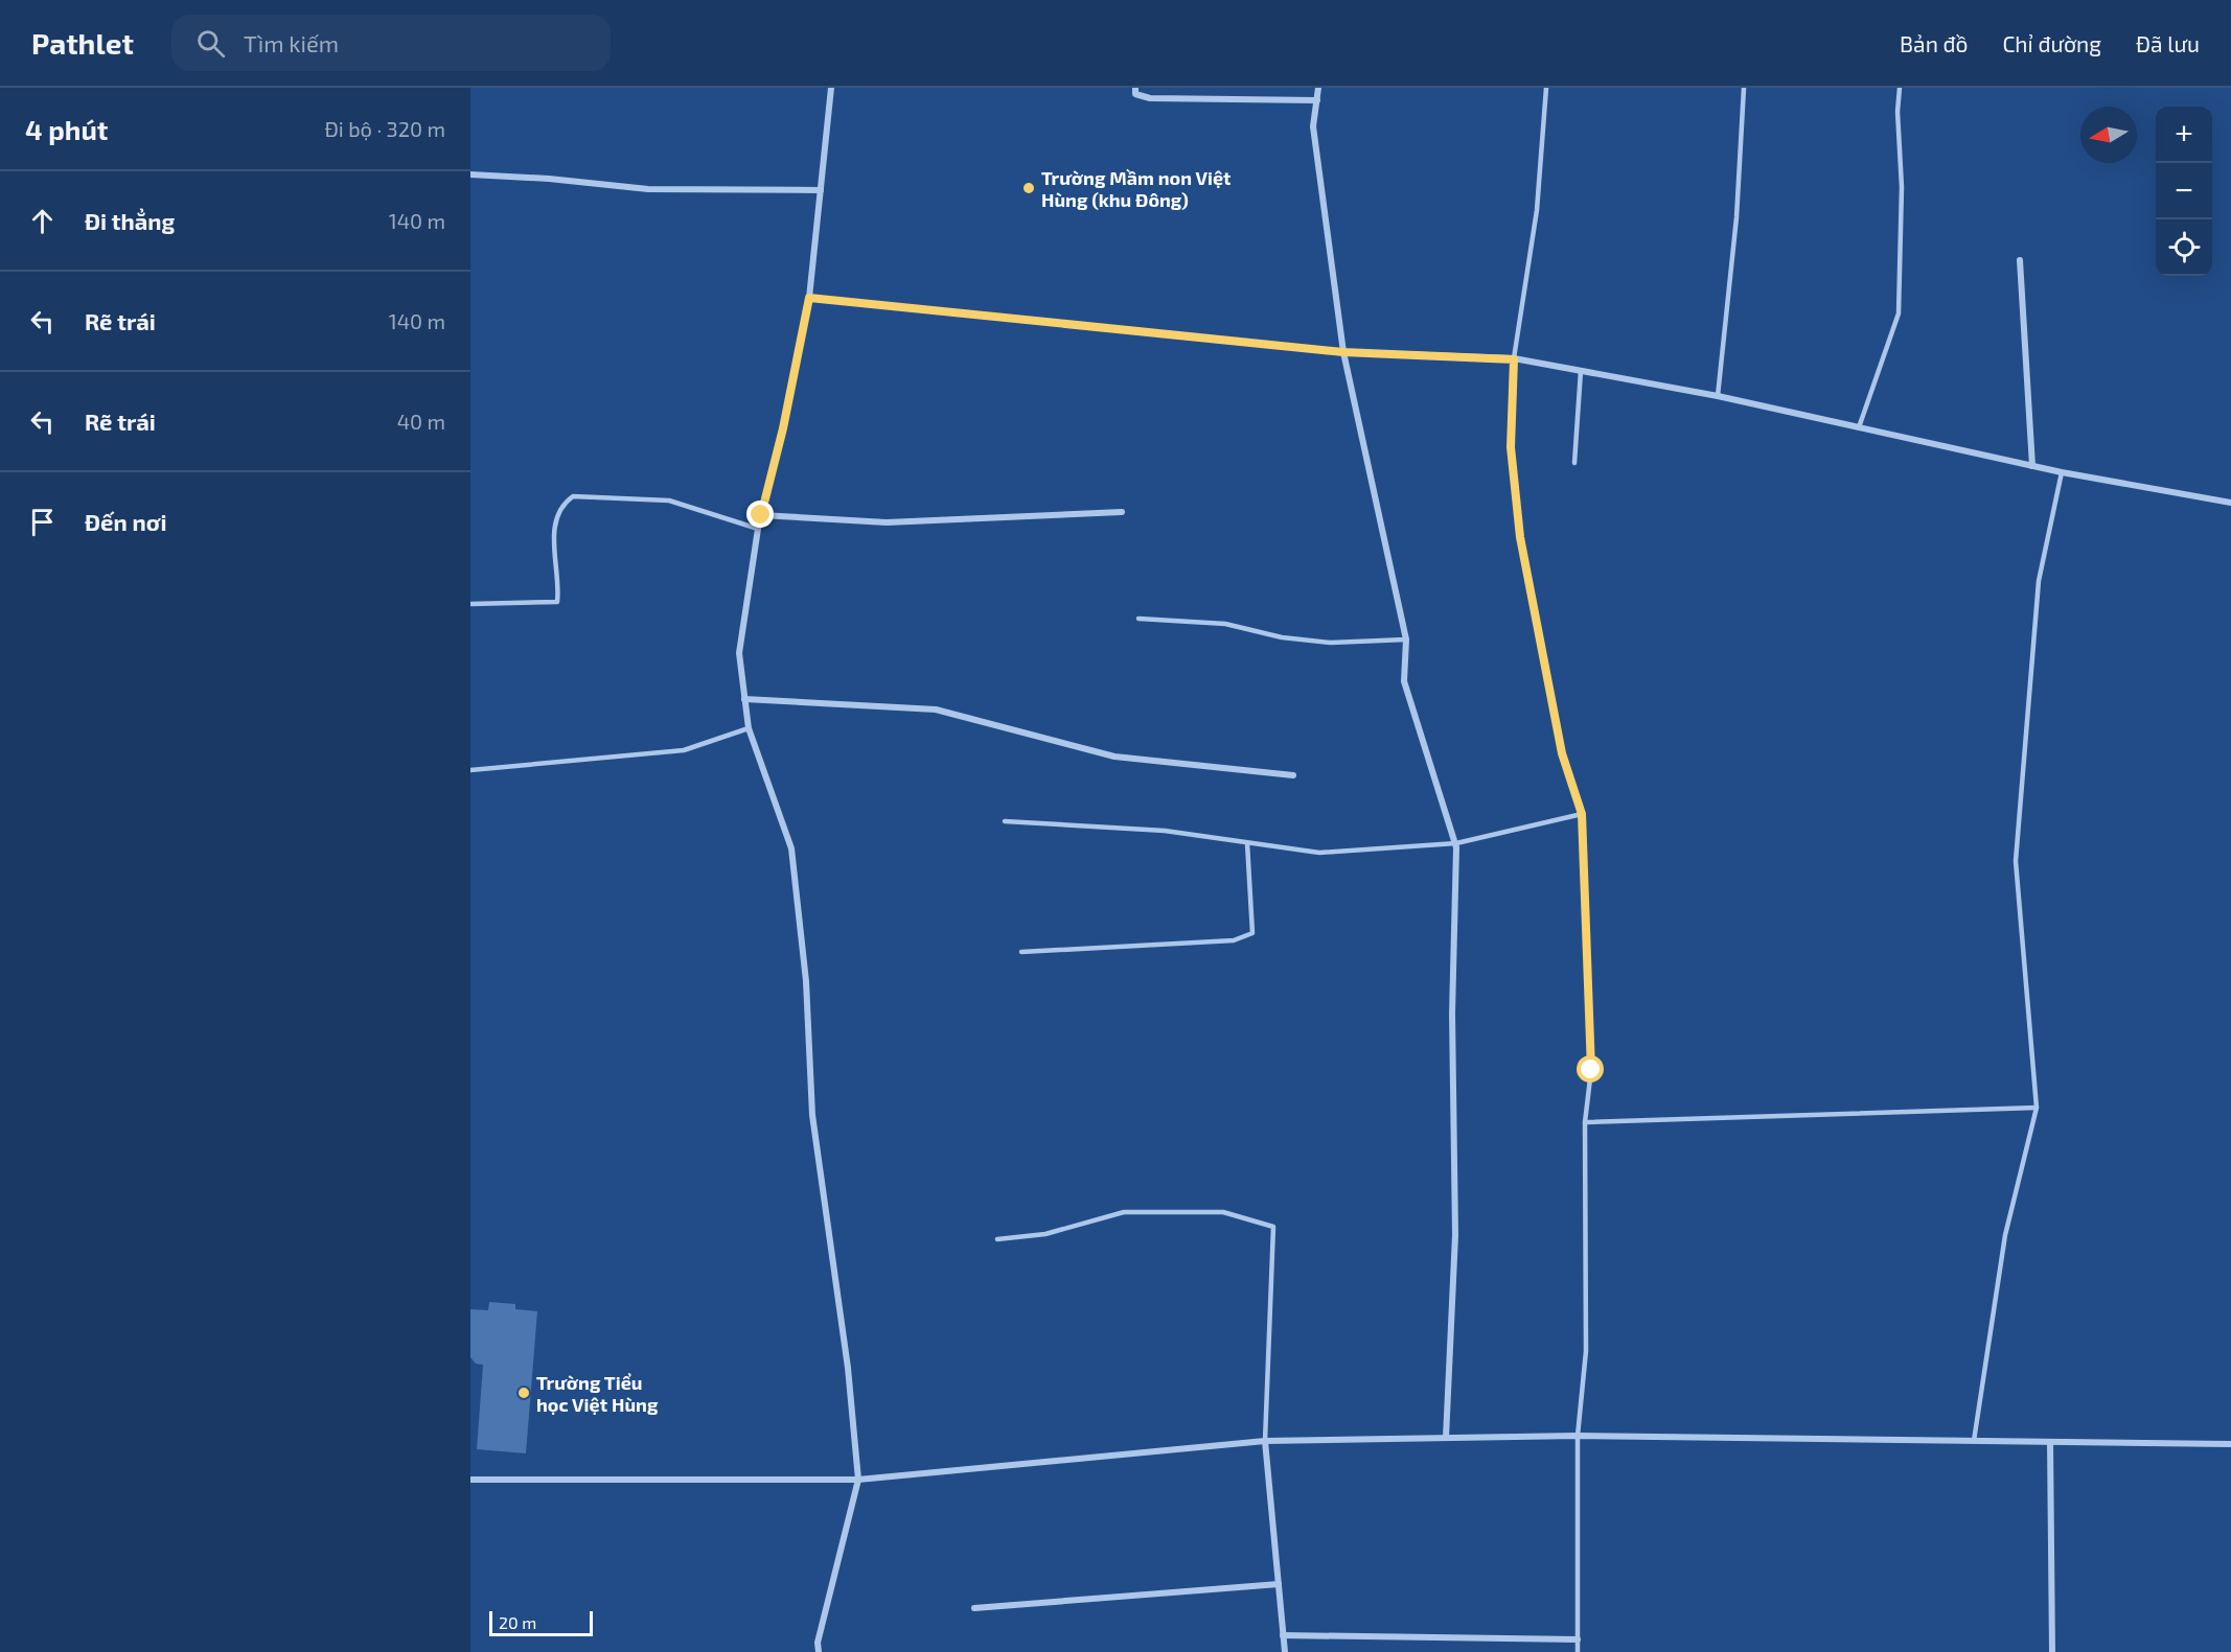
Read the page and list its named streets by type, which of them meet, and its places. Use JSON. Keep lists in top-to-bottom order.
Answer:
{
  "places": ["Trường Mầm non Việt Hùng (khu Đông)", "Trường Tiểu học Việt Hùng"],
  "scale_bar": "20 m",
  "north": "left",
  "page": {
    "header": "Pathlet",
    "search": "Tìm kiếm",
    "nav": ["Bản đồ", "Chỉ đường", "Đã lưu"],
    "heading": ["4 phút", "Đi bộ · 320 m"],
    "map_buttons": ["+", "−"],
    "list": [
      ["Đi thẳng", "140 m"],
      ["Rẽ trái", "140 m"],
      ["Rẽ trái", "40 m"],
      "Đến nơi"
    ],
    "scale": "20 m"
  }
}
